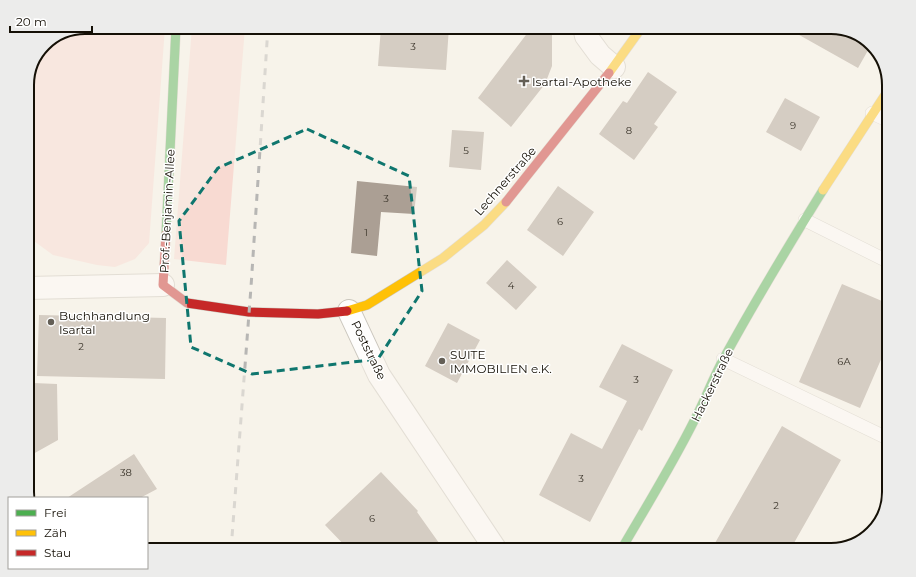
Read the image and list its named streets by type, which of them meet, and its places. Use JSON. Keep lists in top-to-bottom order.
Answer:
{
  "streets": {
    "street": [
      "Lechnerstraße",
      "Prof.-Benjamin-Allee",
      "Poststraße",
      "Hackerstraße"
    ]
  },
  "crossings": [
    ["Lechnerstraße", "Poststraße"],
    ["Prof.-Benjamin-Allee", "Poststraße"]
  ],
  "places": {
    "health": ["Isartal-Apotheke"],
    "other": ["Buchhandlung Isartal", "SUITE IMMOBILIEN e.K."]
  },
  "house_numbers": [
    "3",
    "9",
    "8",
    "5",
    "3",
    "6",
    "1",
    "4",
    "2",
    "6A",
    "3",
    "38",
    "3",
    "2",
    "6"
  ],
  "legend": ["Frei", "Zäh", "Stau"],
  "scale_bar": "20 m"
}
